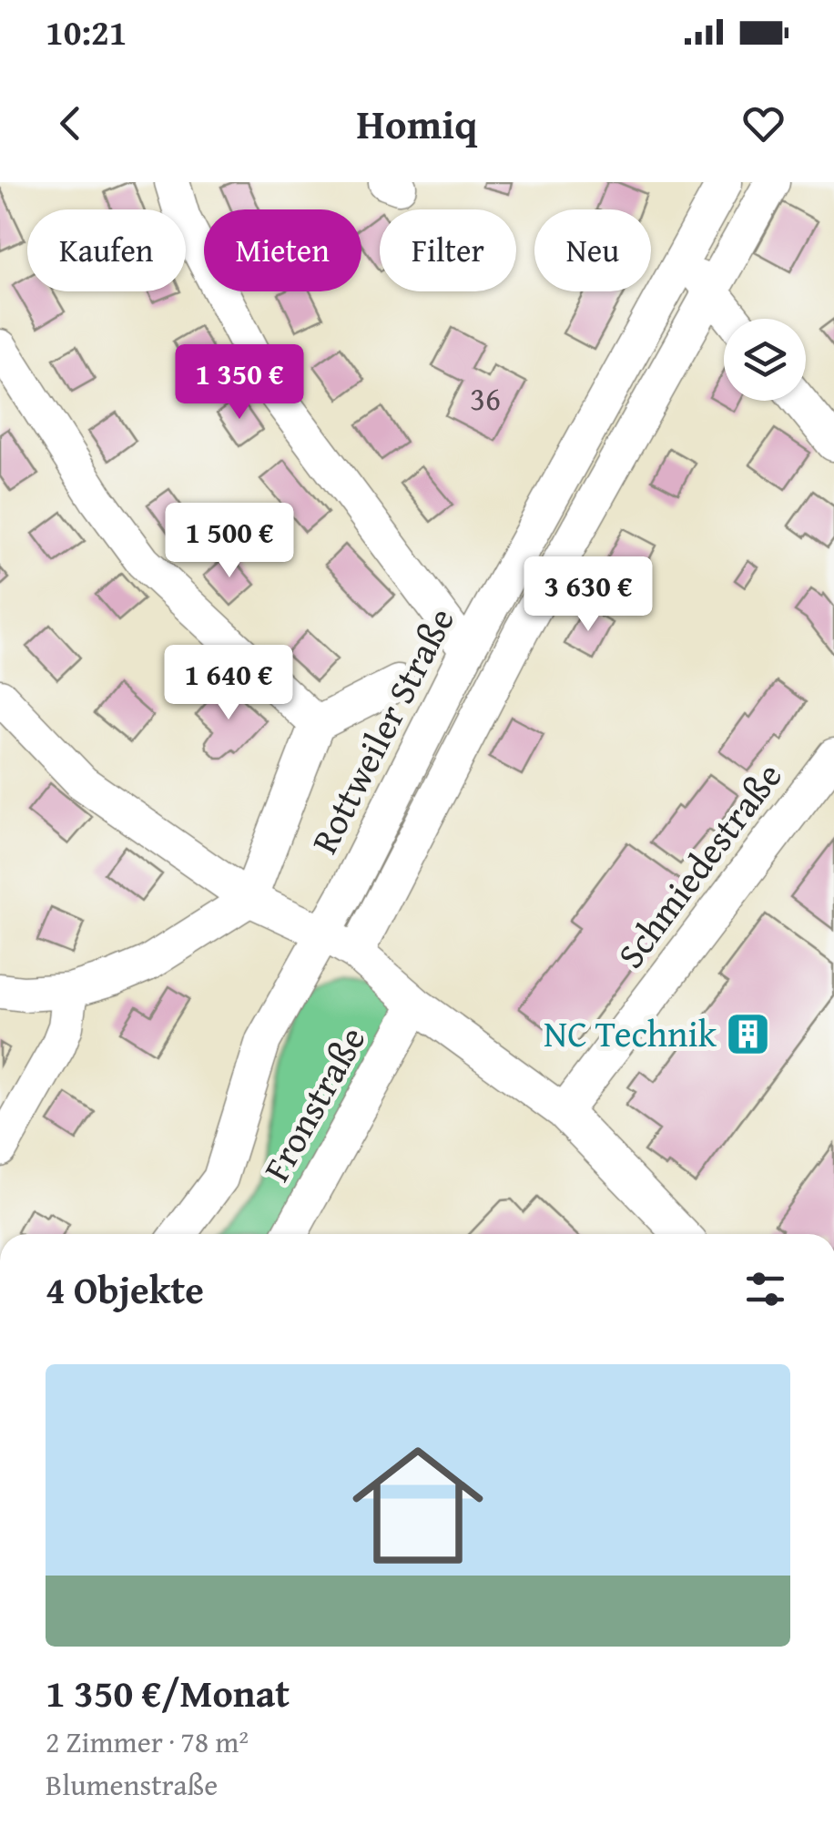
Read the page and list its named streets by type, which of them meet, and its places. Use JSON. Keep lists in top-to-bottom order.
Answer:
{
  "streets": {
    "street": ["Rottweiler Straße", "Schmiedestraße", "Fronstraße"]
  },
  "places": {
    "building": ["NC Technik"]
  },
  "house_numbers": ["36"],
  "page": {
    "status": "10:21",
    "header": "Homiq",
    "chip": [
      "Kaufen",
      "Mieten",
      "Filter",
      "Neu"
    ],
    "price": [
      "1 350 €",
      "1 500 €",
      "3 630 €",
      "1 640 €"
    ],
    "heading": "4 Objekte",
    "list": [
      {
        "name": "1 350 €/Monat",
        "note": "2 Zimmer · 78 m² · Blumenstraße"
      }
    ]
  }
}
